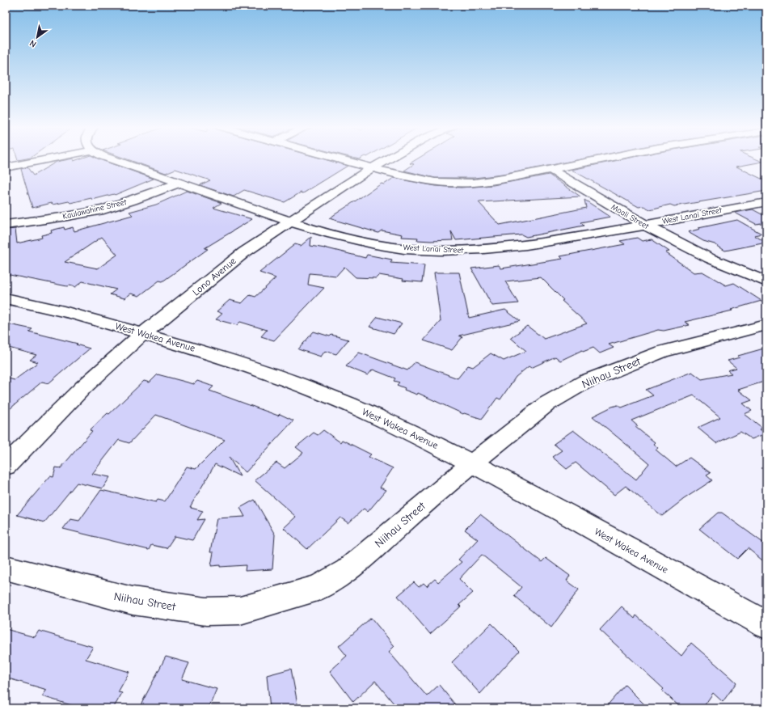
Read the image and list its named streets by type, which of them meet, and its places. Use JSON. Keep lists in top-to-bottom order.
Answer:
{
  "streets": {
    "street": [
      "Kaulawahine Street",
      "West Lanai Street",
      "Moali Street",
      "Lono Avenue",
      "West Wakea Avenue",
      "Niihau Street"
    ]
  },
  "crossings": [
    ["Kaulawahine Street", "West Lanai Street"],
    ["West Lanai Street", "Moali Street"],
    ["West Lanai Street", "Lono Avenue"],
    ["Lono Avenue", "West Wakea Avenue"],
    ["West Wakea Avenue", "Niihau Street"]
  ],
  "north": "bottom left"
}
